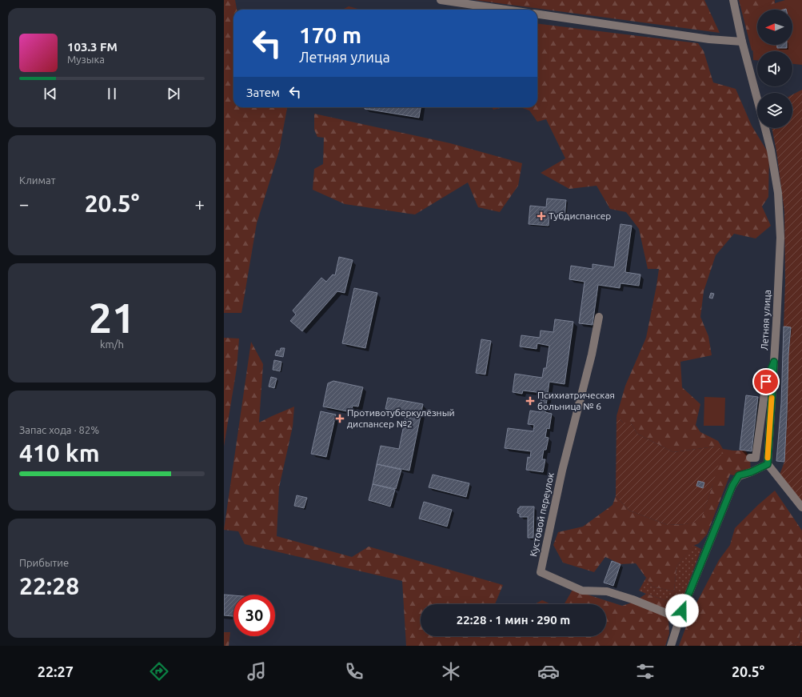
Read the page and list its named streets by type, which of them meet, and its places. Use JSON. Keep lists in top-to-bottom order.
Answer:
{
  "streets": {
    "street": ["Летняя улица", "Кустовой переулок"]
  },
  "places": {
    "health": ["Тубдиспансер", "Психиатрическая больница № 6", "Противотуберкулёзный диспансер №2"]
  },
  "north": "left",
  "page": {
    "turn": ["170 m", "Летняя улица"],
    "song": ["103.3 FM", "Музыка"],
    "then": "Затем",
    "tile": [
      "Климат",
      ["21", "km/h"],
      ["Запас хода · 82%", "410 km"],
      ["Прибытие", "22:28"]
    ],
    "heat": ["−", "20.5°", "+"],
    "limit": "30",
    "trip": "22:28 · 1 мин · 290 m",
    "tabs": ["22:27", "20.5°"]
  }
}
